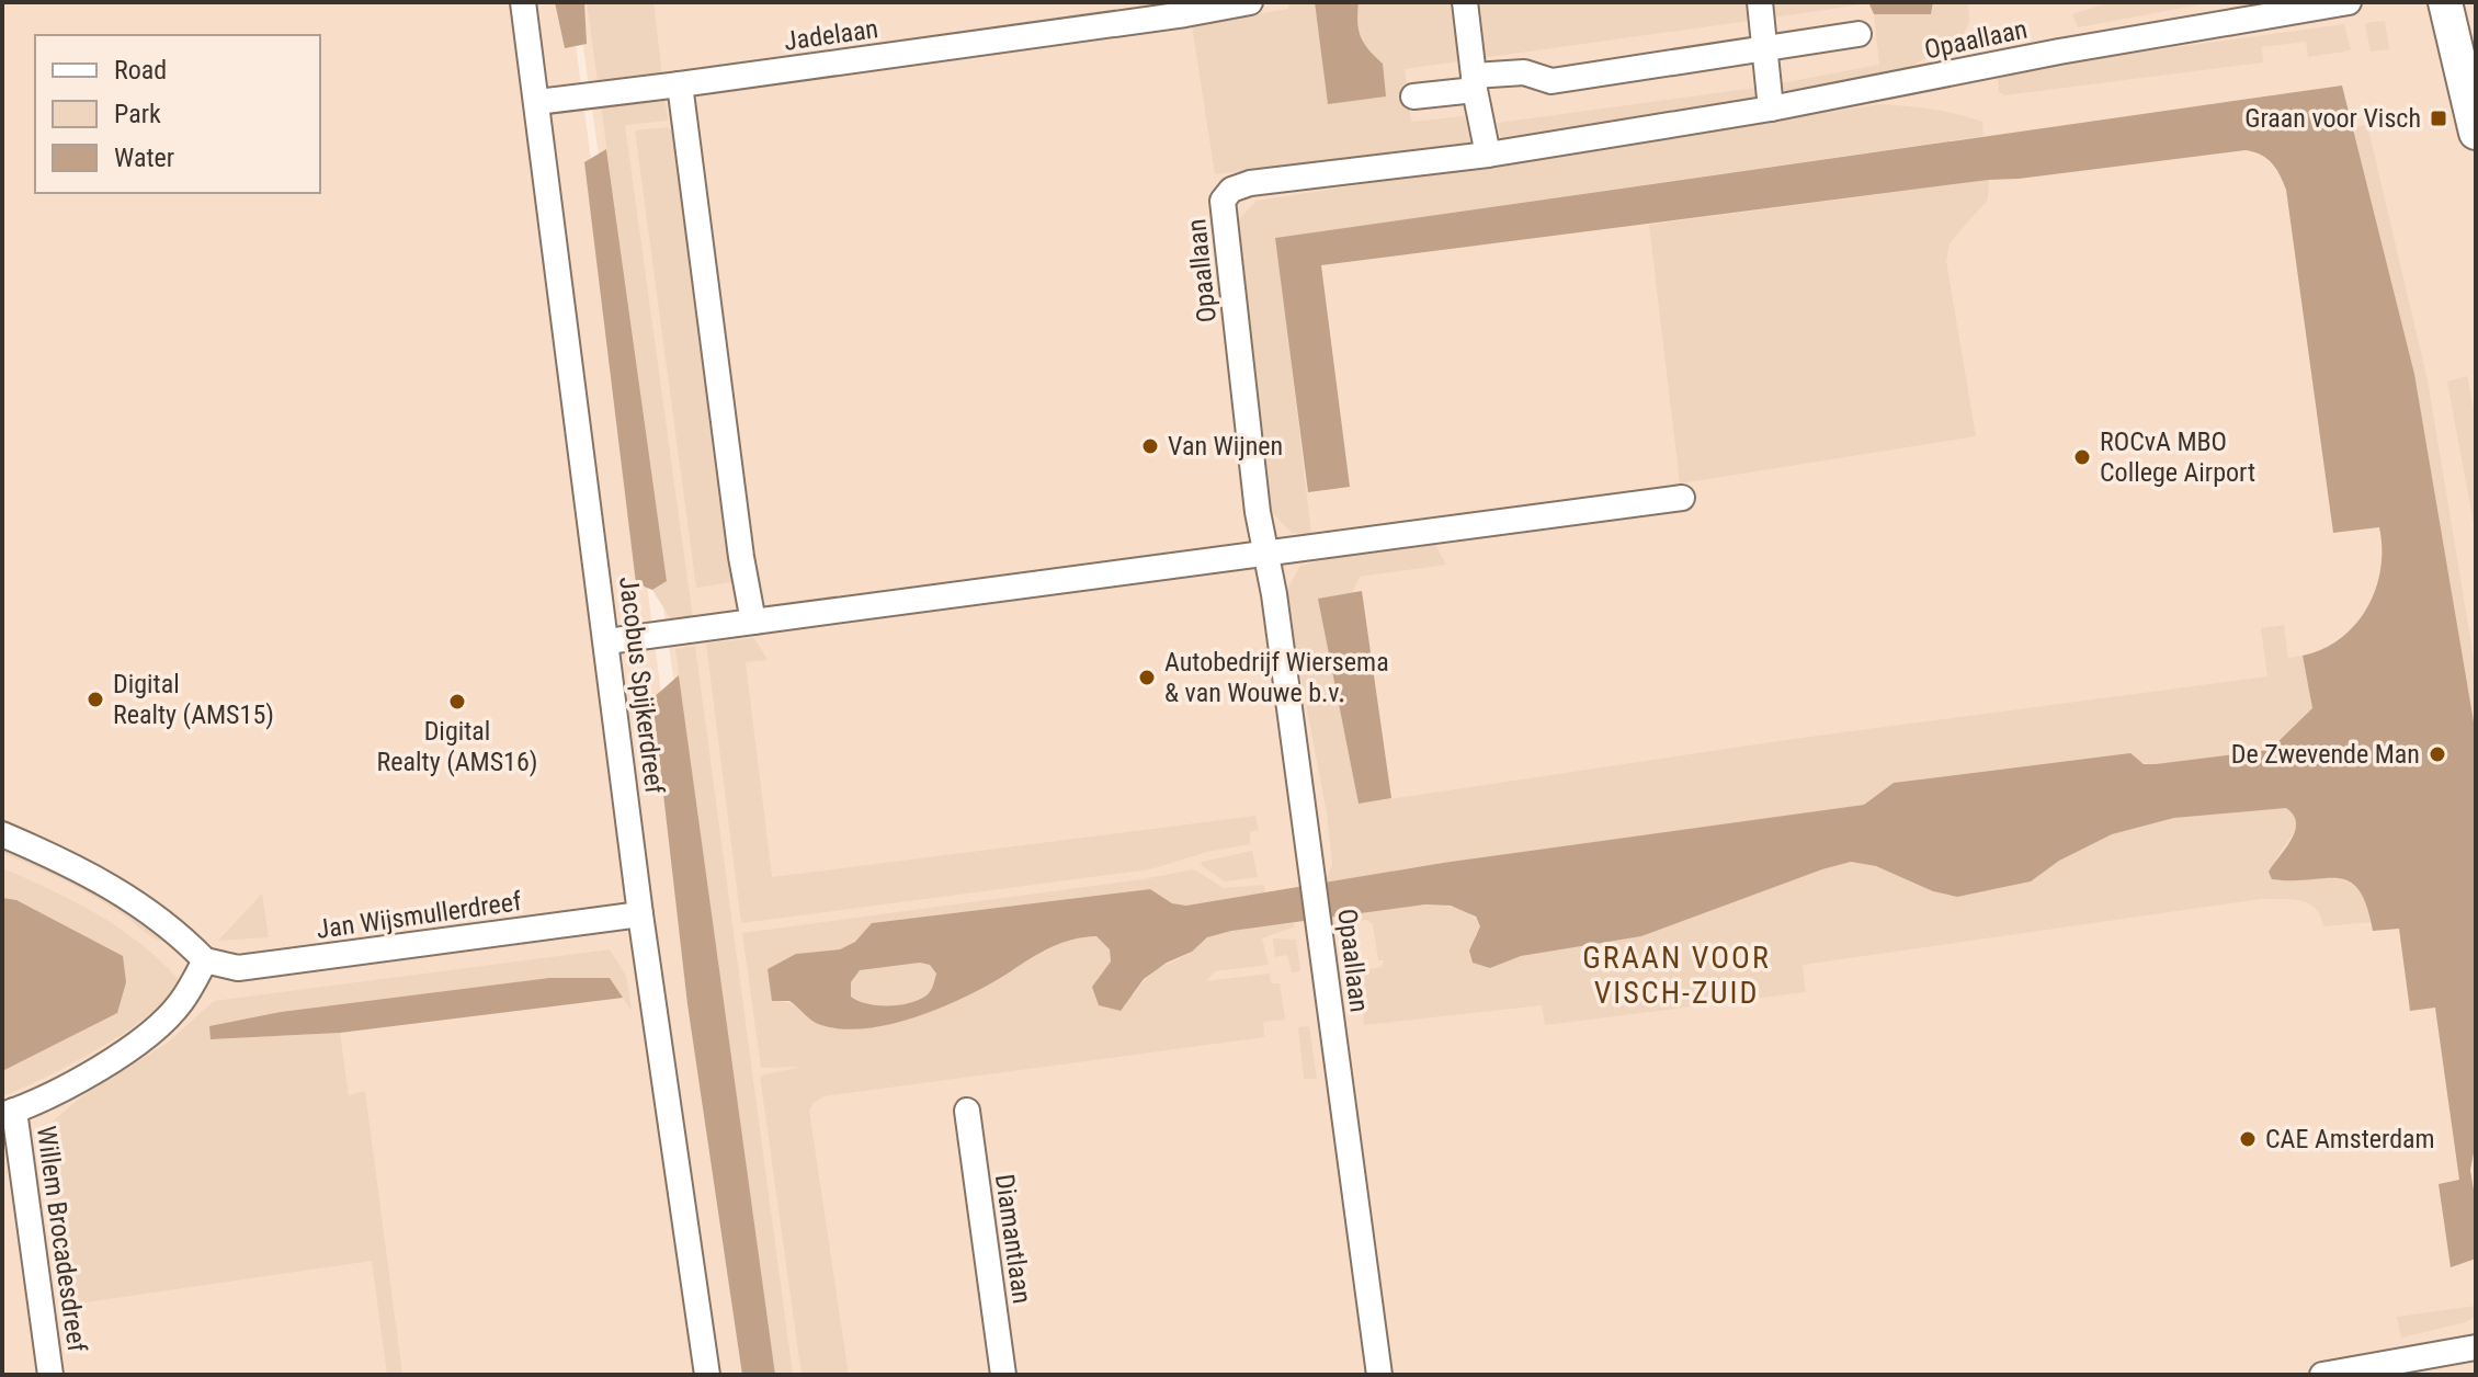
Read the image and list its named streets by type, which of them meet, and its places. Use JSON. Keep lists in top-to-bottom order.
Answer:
{
  "streets": {
    "street": [
      "Jadelaan",
      "Opaallaan",
      "Jacobus Spijkerdreef",
      "Jan Wijsmullerdreef",
      "Willem Brocadesdreef",
      "Diamantlaan"
    ]
  },
  "crossings": [
    ["Jadelaan", "Jacobus Spijkerdreef"],
    ["Jacobus Spijkerdreef", "Jan Wijsmullerdreef"]
  ],
  "districts": ["GRAAN VOOR VISCH-ZUID"],
  "places": {
    "transit": ["Graan voor Visch"],
    "other": [
      "Van Wijnen",
      "ROCvA MBO College Airport",
      "Autobedrijf Wiersema & van Wouwe b.v.",
      "Digital Realty (AMS15)",
      "Digital Realty (AMS16)",
      "De Zwevende Man",
      "CAE Amsterdam"
    ]
  },
  "legend": ["Road", "Park", "Water"]
}
